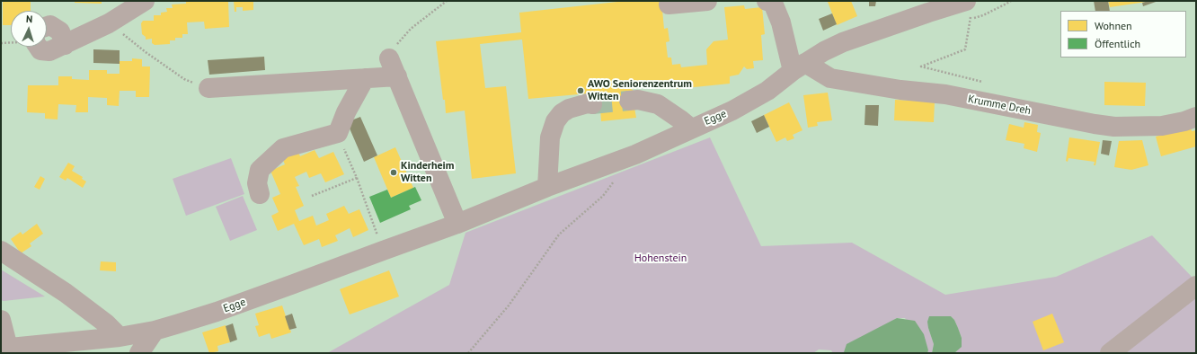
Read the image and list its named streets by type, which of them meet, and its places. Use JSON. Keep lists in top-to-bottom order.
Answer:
{
  "streets": {
    "street": ["Krumme Dreh", "Egge"]
  },
  "crossings": [
    ["Krumme Dreh", "Egge"]
  ],
  "parks": ["Hohenstein"],
  "places": ["AWO Seniorenzentrum Witten", "Kinderheim Witten"],
  "legend": ["Wohnen", "Öffentlich"],
  "north": "top"
}
